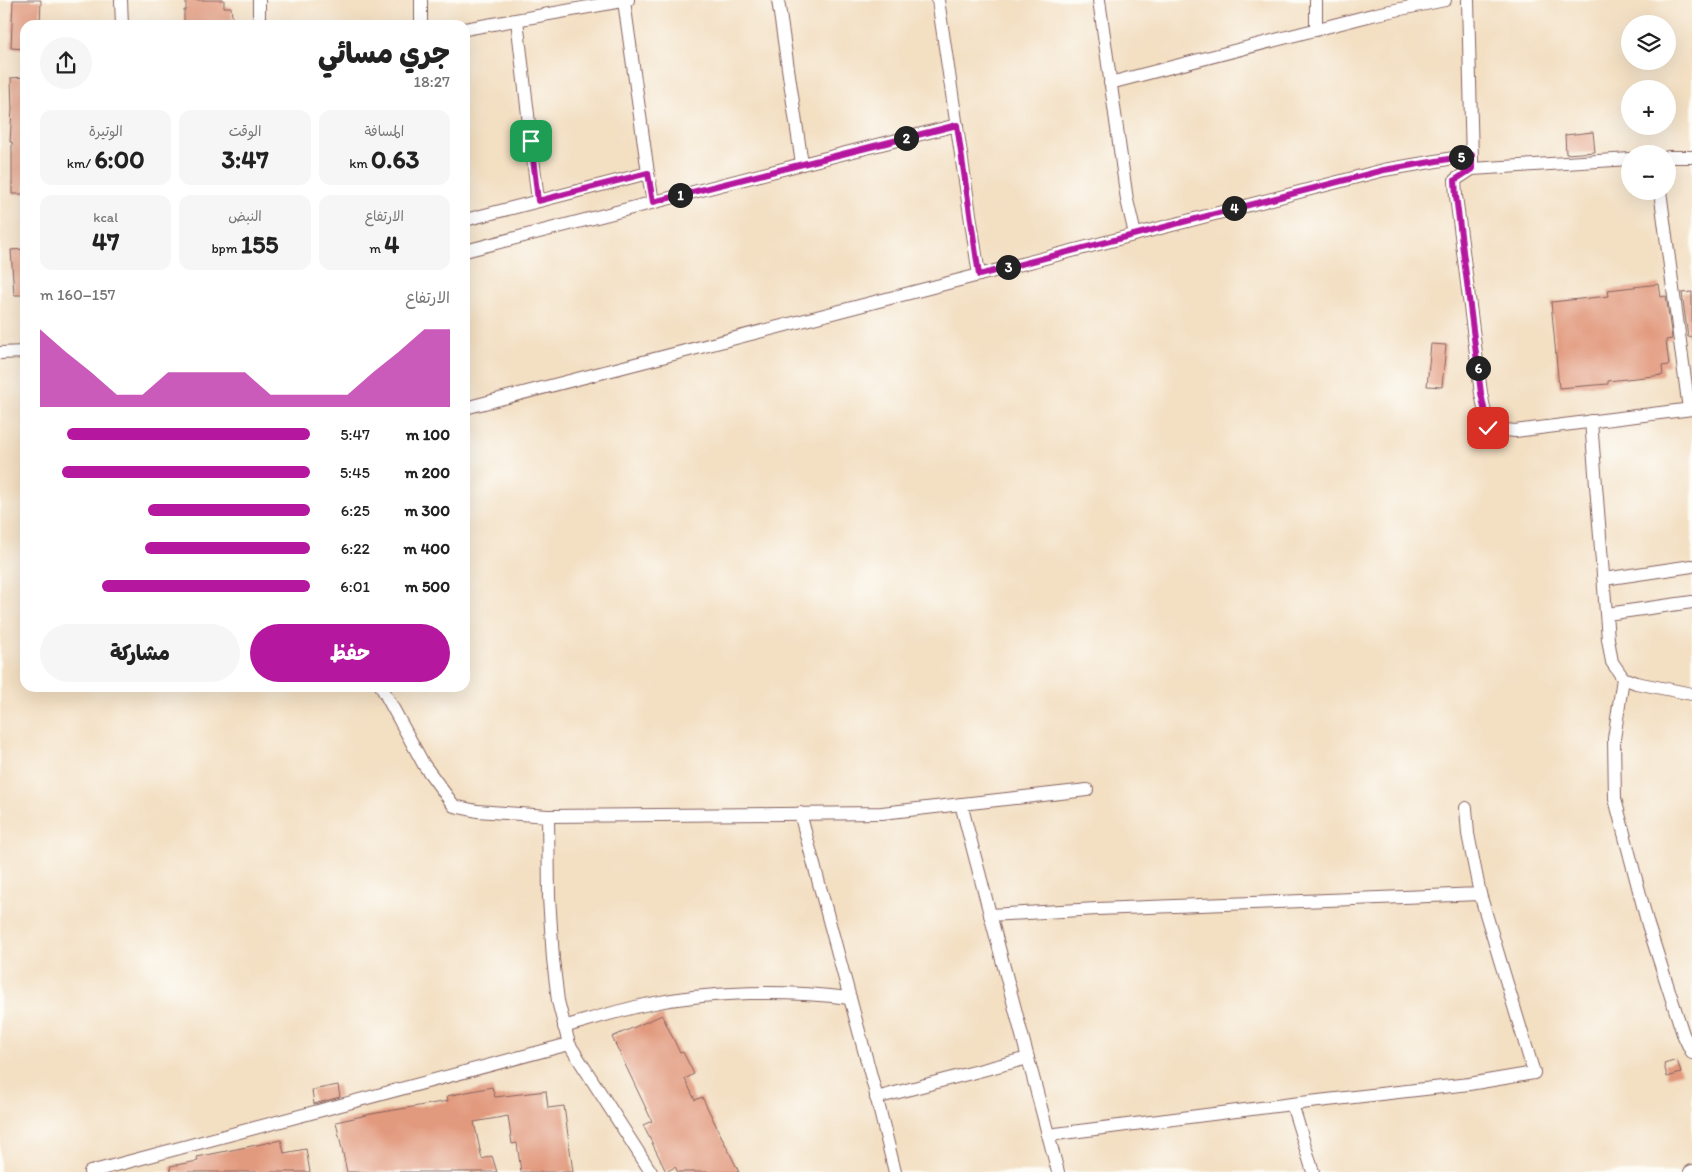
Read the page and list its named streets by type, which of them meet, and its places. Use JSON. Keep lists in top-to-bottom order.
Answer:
{
  "page": {
    "map_buttons": ["+", "−"],
    "heading": ["جري مسائي", "18:27"],
    "stats": [
      ["المسافة", "0.63 km"],
      ["الوقت", "3:47"],
      ["الوتيرة", "6:00 /km"],
      ["الارتفاع", "4 m"],
      ["النبض", "155 bpm"],
      ["kcal", "47"]
    ],
    "pins": [
      "2",
      "5",
      "1",
      "4",
      "3",
      "6"
    ],
    "chart": ["الارتفاع", "157–160 m"],
    "list": [
      {
        "name": "100 m",
        "note": "5:47"
      },
      {
        "name": "200 m",
        "note": "5:45"
      },
      {
        "name": "300 m",
        "note": "6:25"
      },
      {
        "name": "400 m",
        "note": "6:22"
      },
      {
        "name": "500 m",
        "note": "6:01"
      }
    ],
    "buttons": ["حفظ", "مشاركة"]
  }
}
